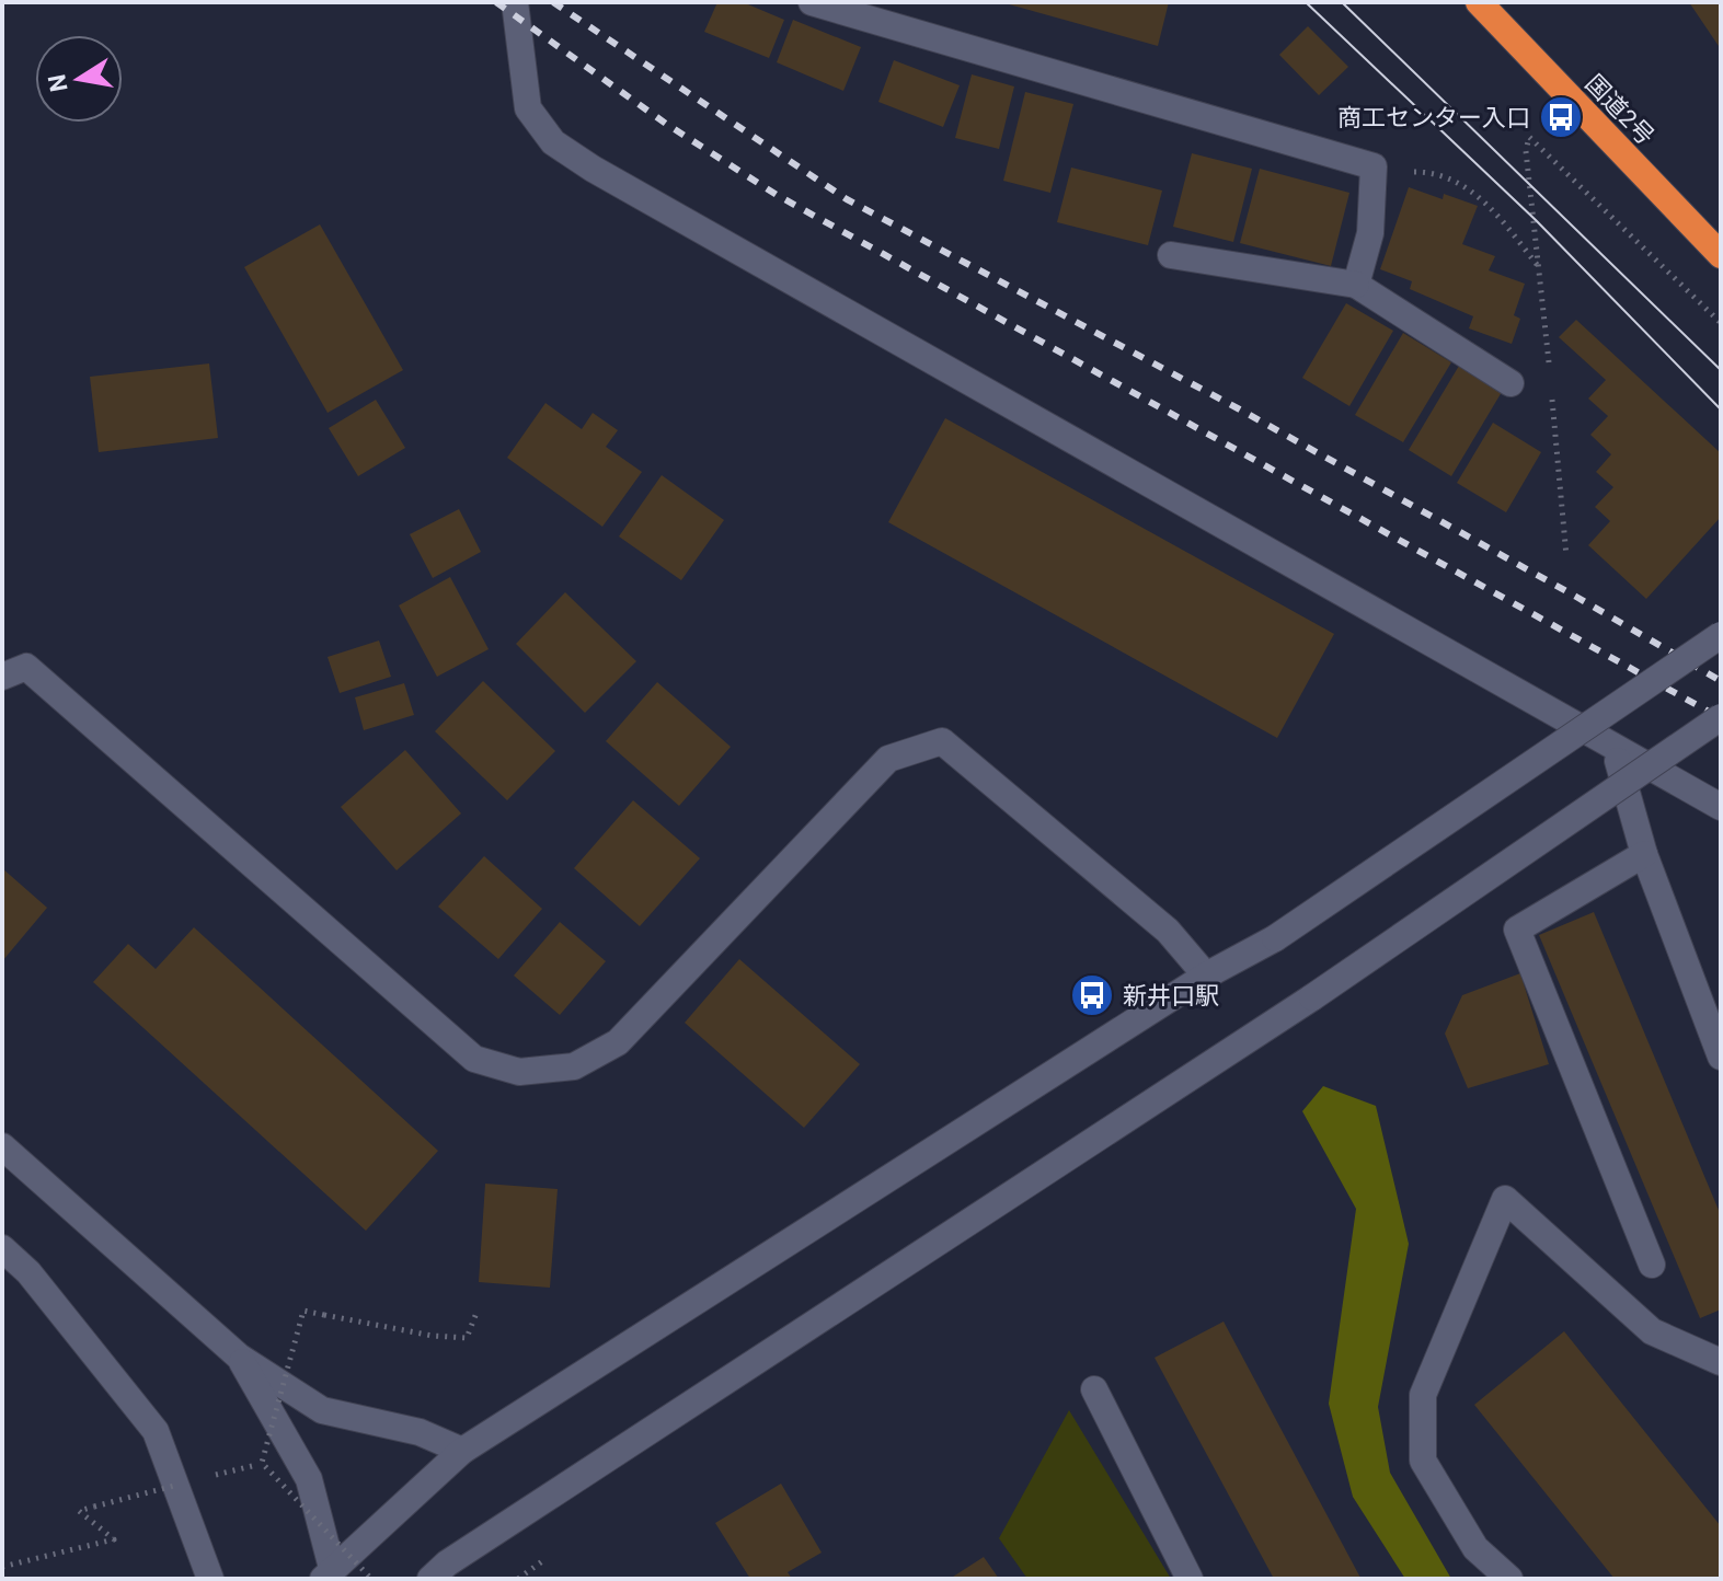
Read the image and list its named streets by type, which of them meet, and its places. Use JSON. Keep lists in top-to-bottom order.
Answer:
{
  "streets": {
    "highway": ["国道2号"]
  },
  "places": {
    "bus stop": ["商工センター入口", "新井口駅"]
  },
  "north": "left"
}
